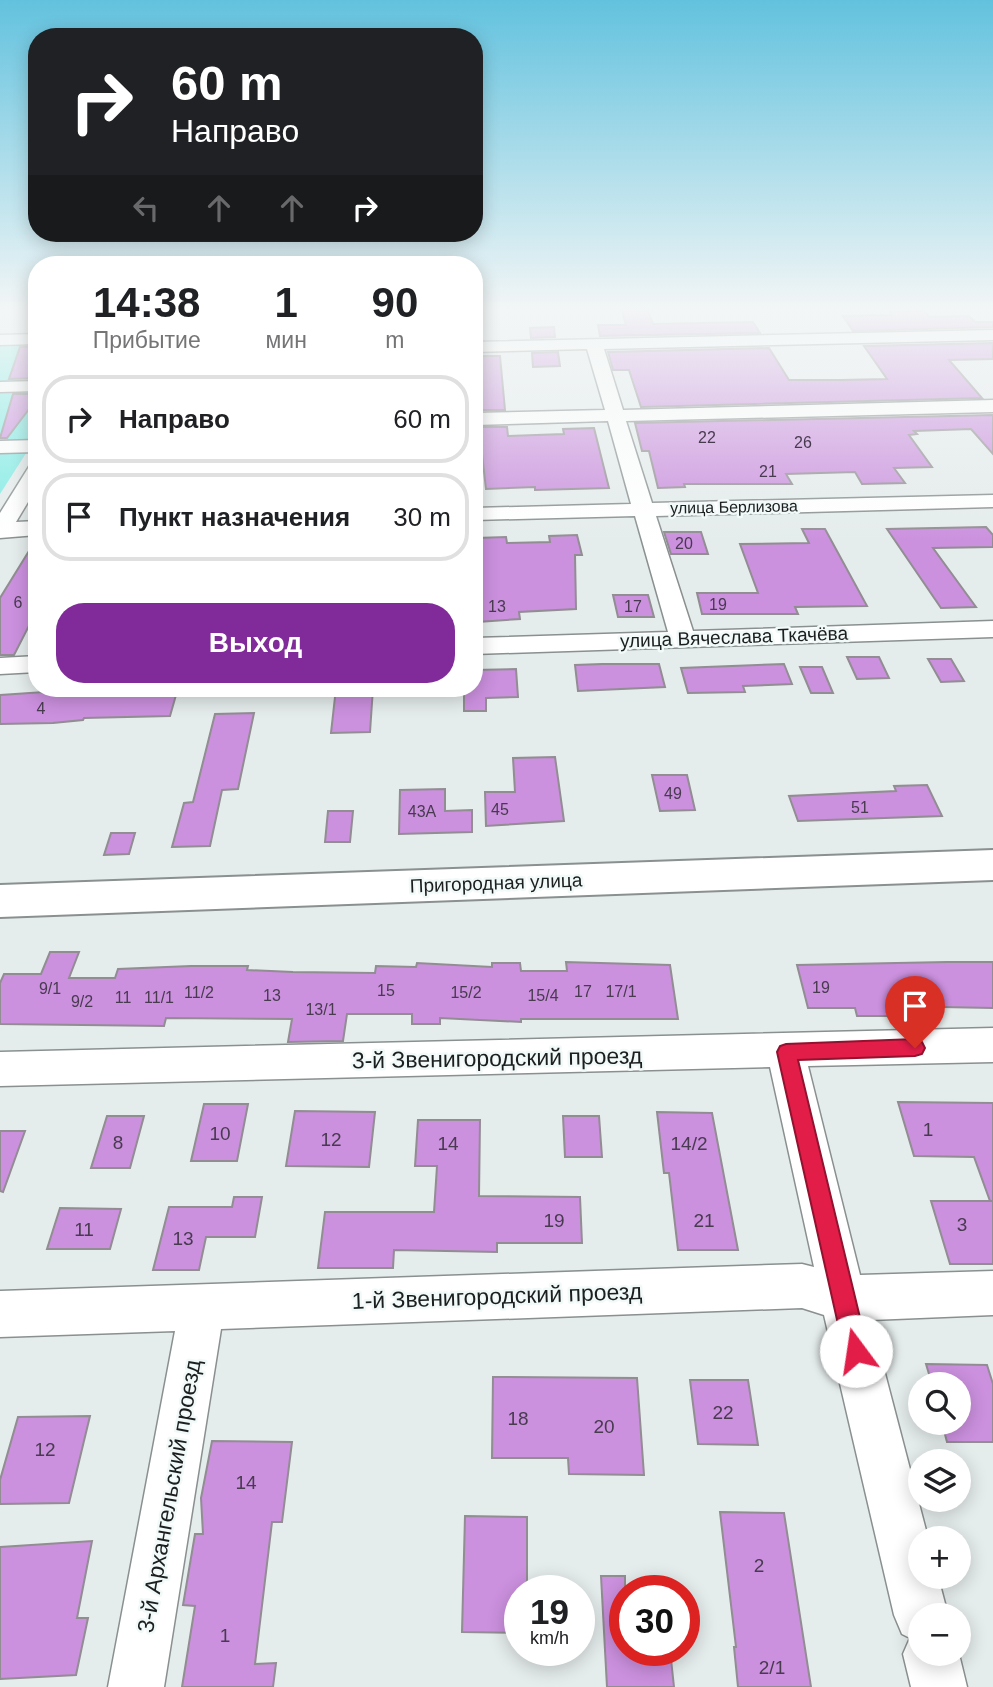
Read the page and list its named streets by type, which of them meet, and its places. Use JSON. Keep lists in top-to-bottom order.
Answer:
{
  "streets": {
    "street": [
      "улица Берлизова",
      "улица Вячеслава Ткачёва",
      "Пригородная улица",
      "3-й Звенигородский проезд",
      "1-й Звенигородский проезд",
      "3-й Архангельский проезд"
    ]
  },
  "crossings": [
    ["1-й Звенигородский проезд", "3-й Архангельский проезд"]
  ],
  "house_numbers": [
    "22",
    "26",
    "21",
    "20",
    "6",
    "19",
    "13",
    "17",
    "4",
    "49",
    "51",
    "45",
    "43А",
    "19",
    "9/1",
    "15",
    "17",
    "17/1",
    "11/2",
    "15/2",
    "13",
    "15/4",
    "11",
    "11/1",
    "9/2",
    "13/1",
    "1",
    "10",
    "12",
    "8",
    "14",
    "14/2",
    "19",
    "21",
    "3",
    "11",
    "13",
    "22",
    "18",
    "20",
    "12",
    "14",
    "2",
    "1",
    "2/1"
  ],
  "page": {
    "turn": ["60 m", "Направо"],
    "eta": [
      "14:38",
      "Прибытие",
      "1",
      "мин",
      "90",
      "m"
    ],
    "list": [
      {
        "name": "Направо",
        "value": "60 m"
      },
      {
        "name": "Пункт назначения",
        "value": "30 m"
      }
    ],
    "buttons": "Выход",
    "map_buttons": ["+", "−"],
    "speed": "19 km/h",
    "limit": "30"
  }
}
